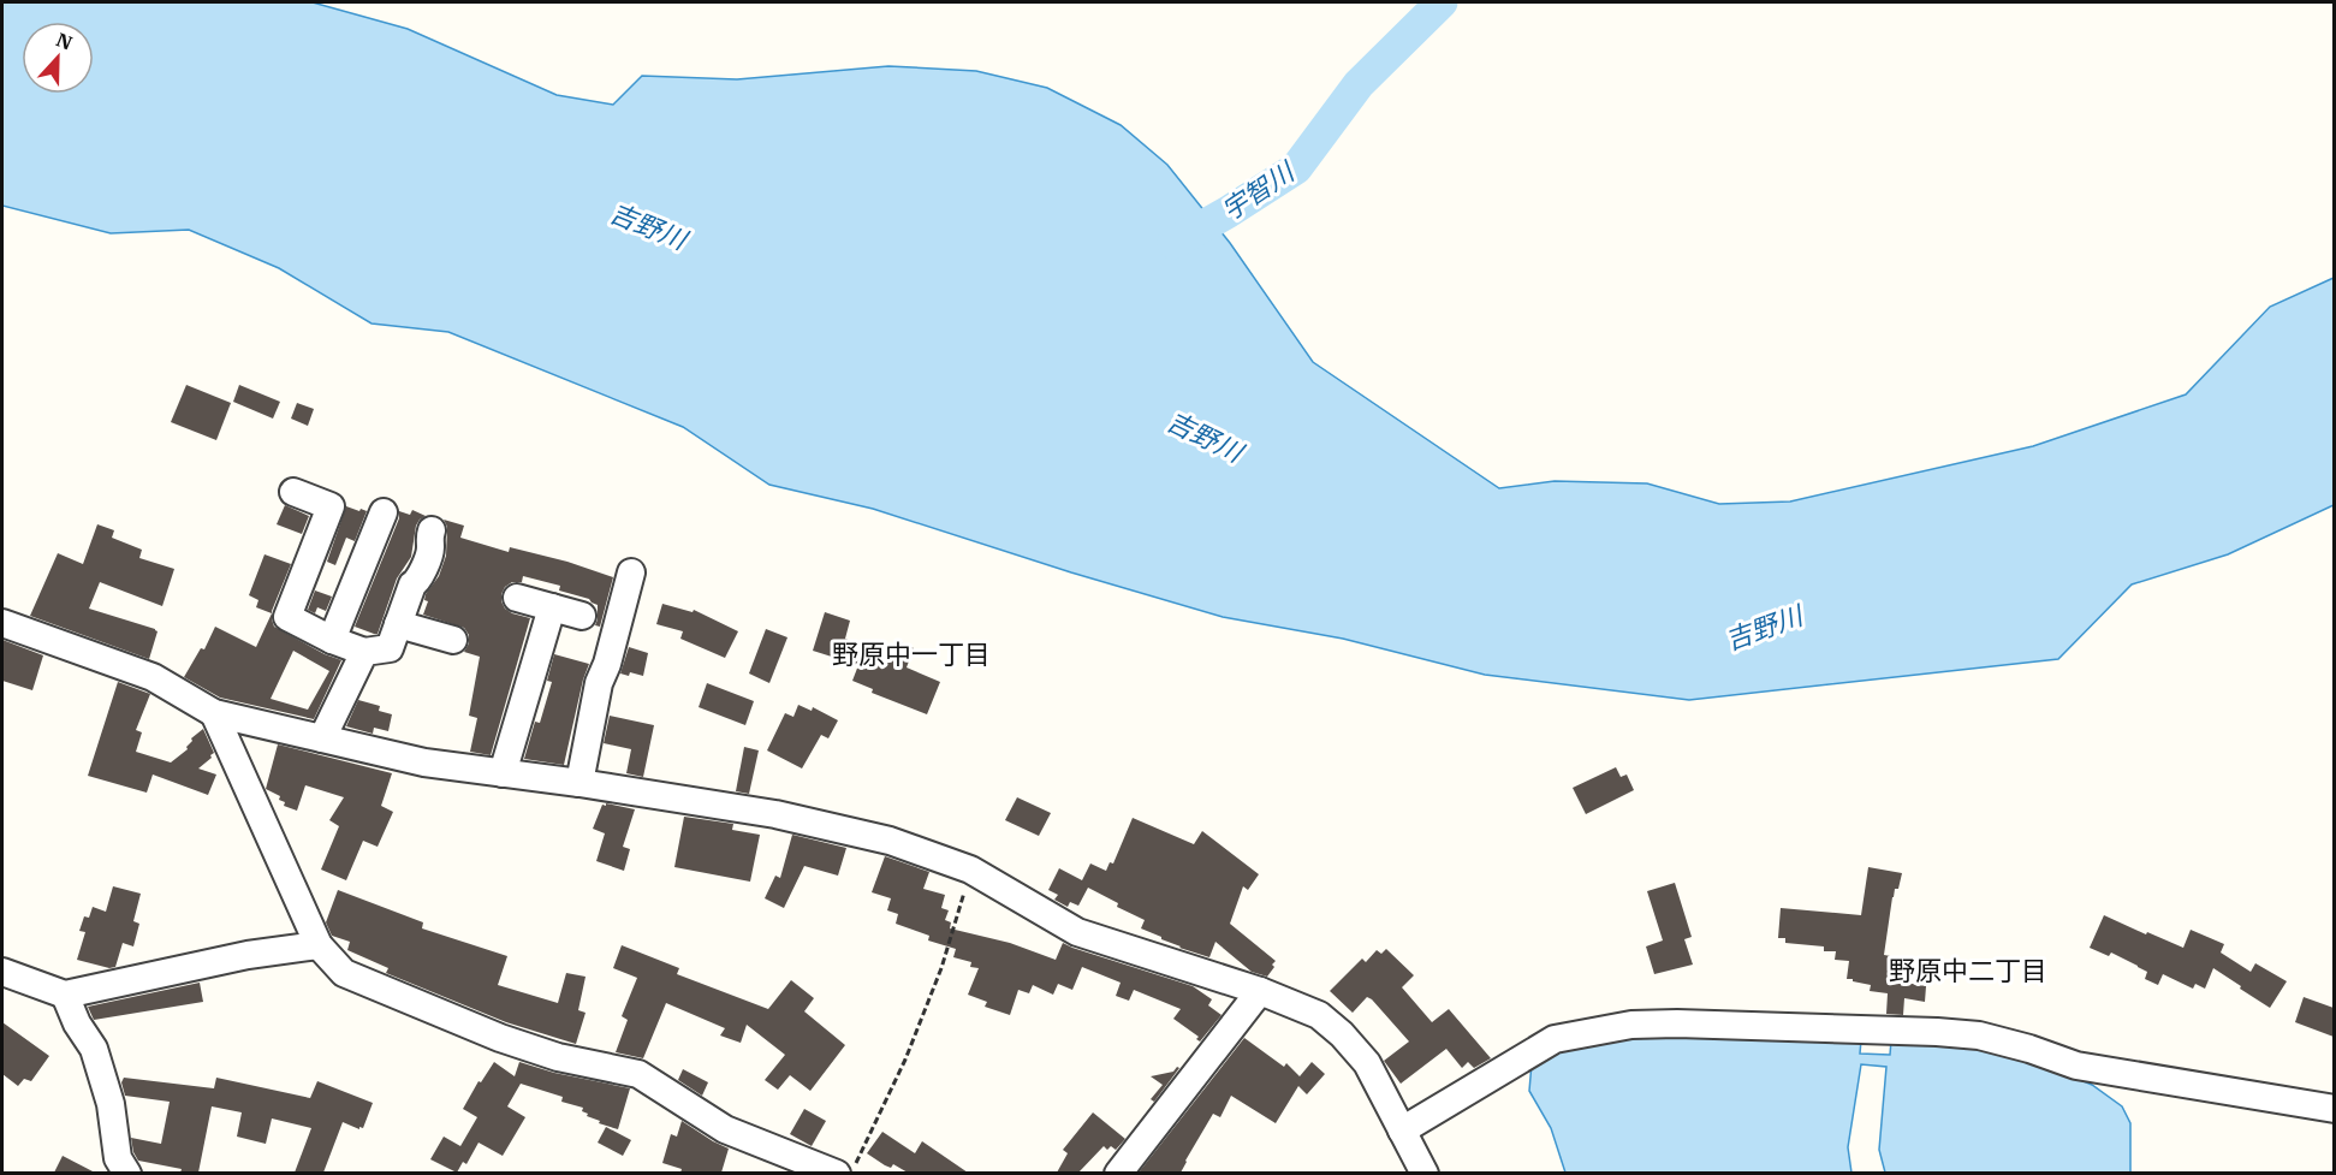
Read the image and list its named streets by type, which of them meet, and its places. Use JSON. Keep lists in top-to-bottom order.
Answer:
{
  "districts": ["野原中一丁目", "野原中二丁目"],
  "water": ["宇智川", "吉野川"],
  "north": "top"
}
